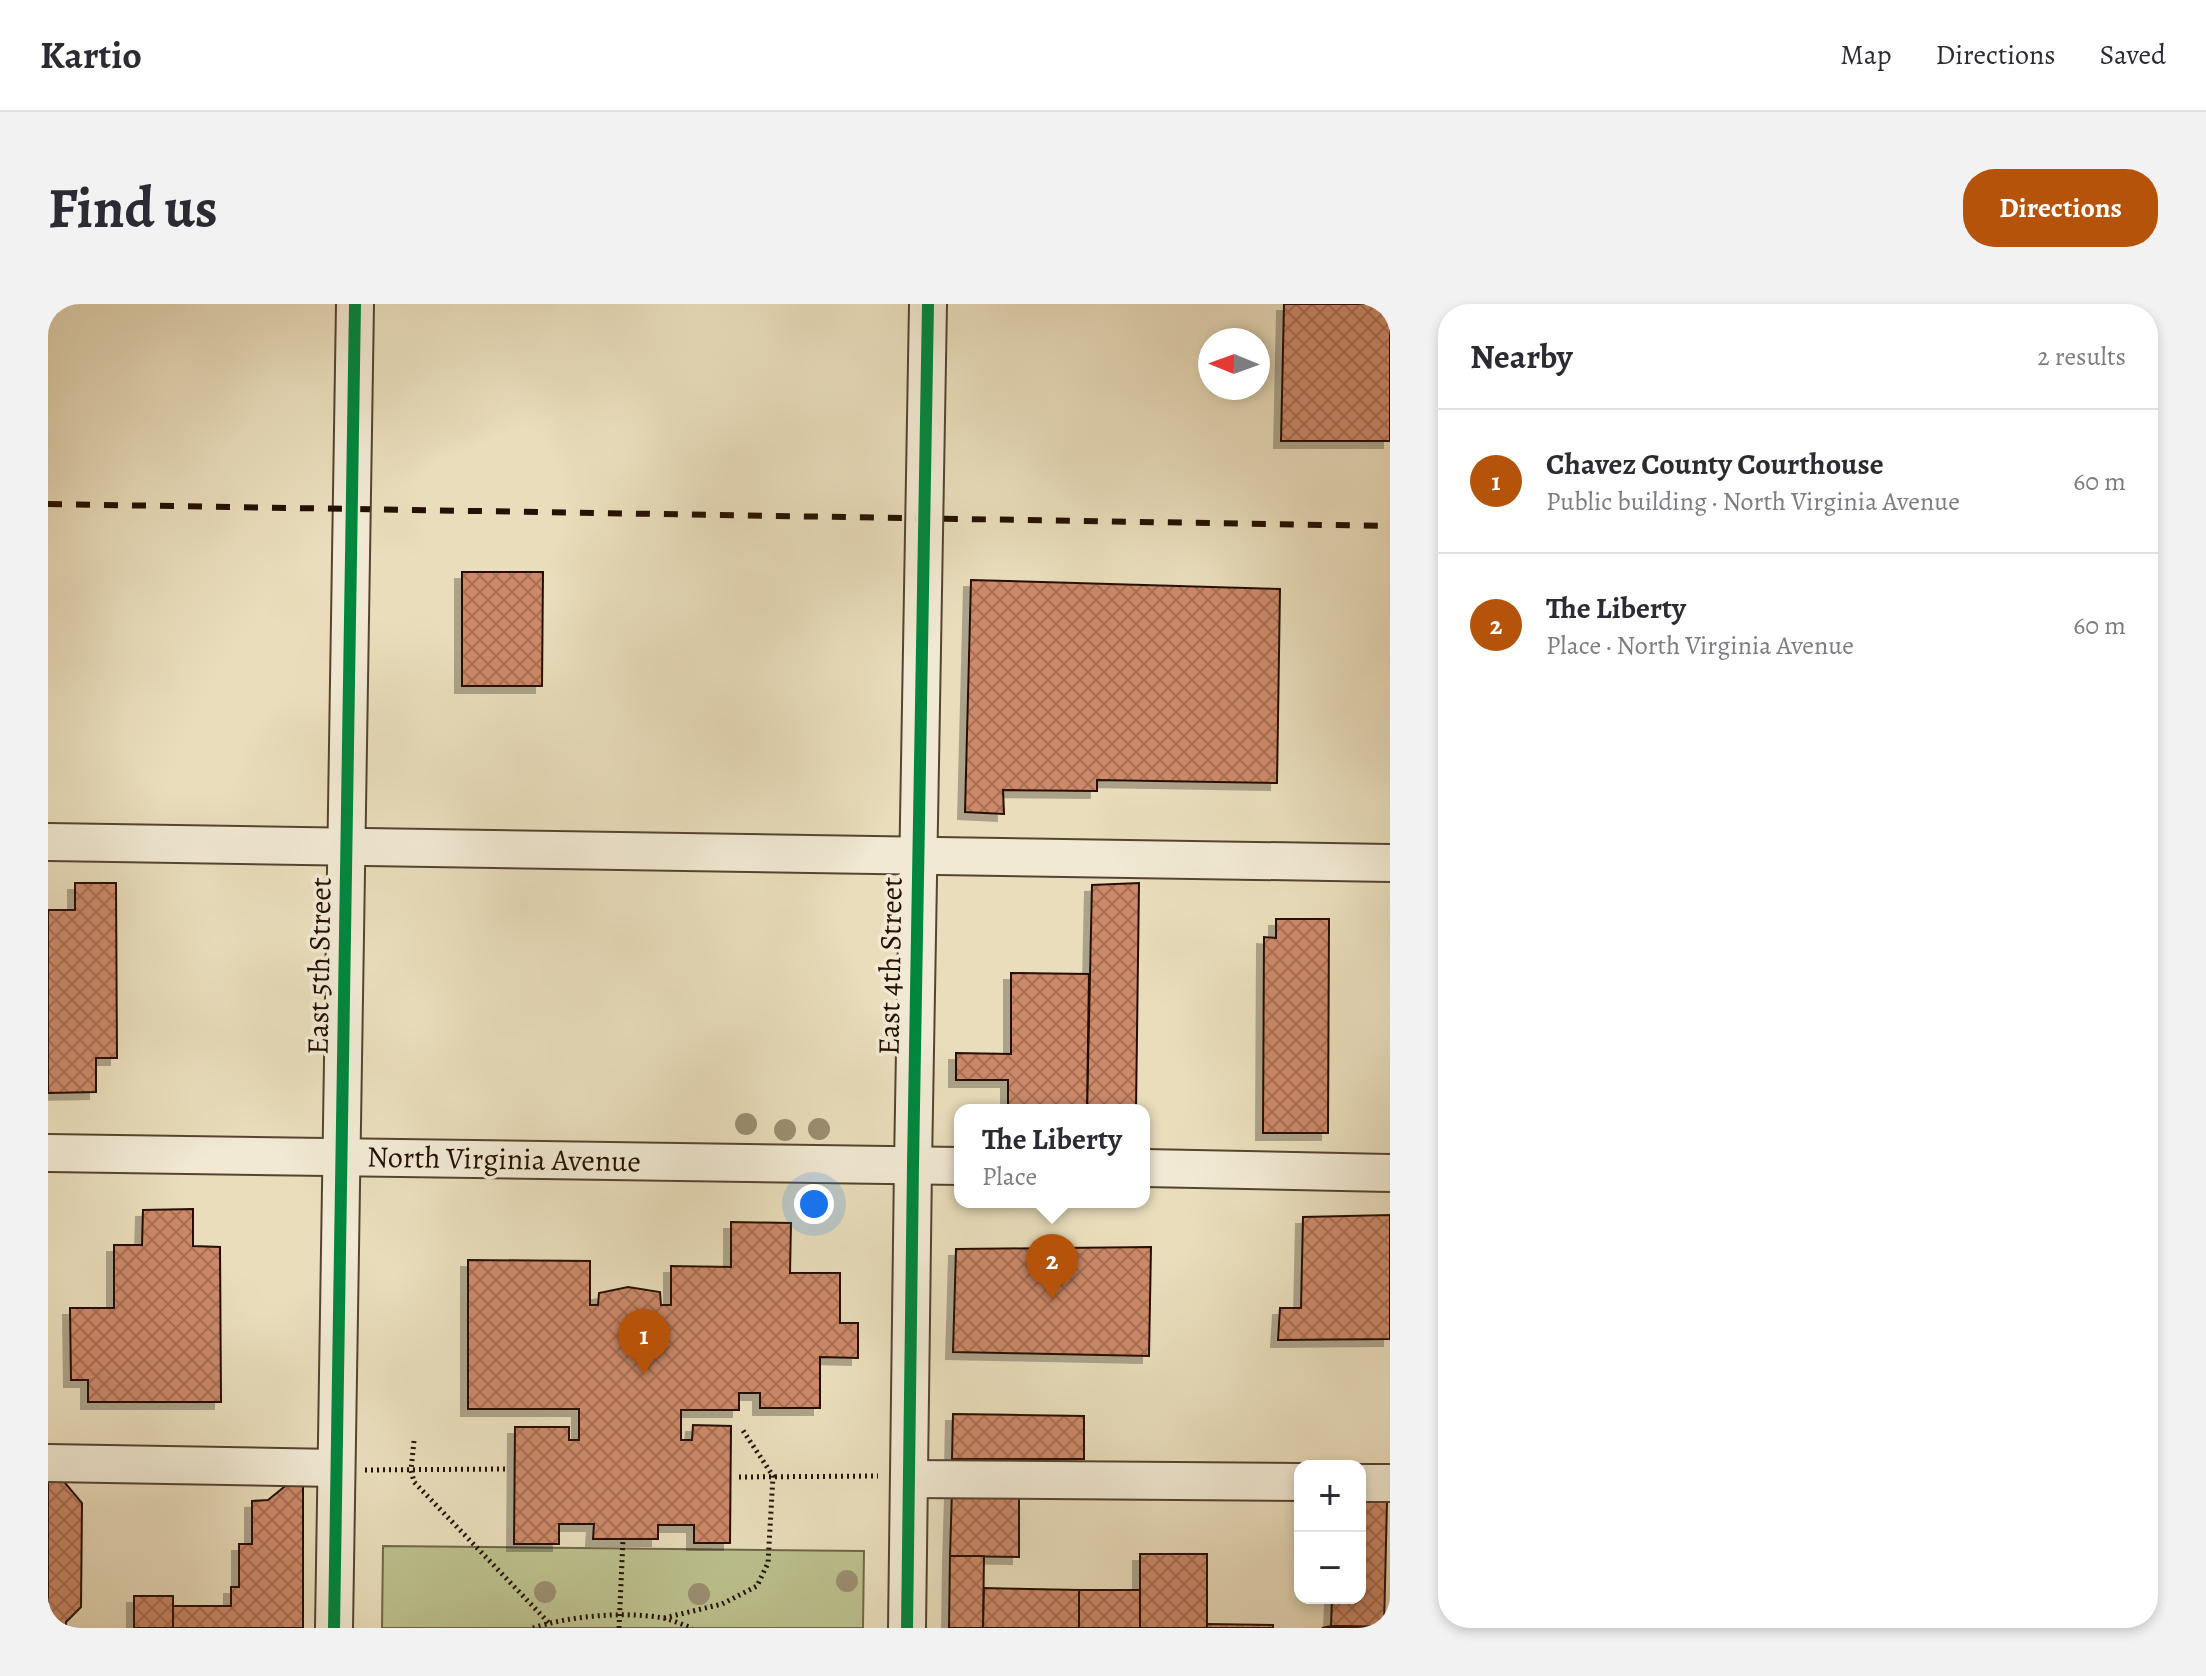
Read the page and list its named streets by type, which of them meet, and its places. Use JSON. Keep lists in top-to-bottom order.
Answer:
{
  "streets": {
    "street": ["East 5th Street", "East 4th Street", "North Virginia Avenue"]
  },
  "crossings": [
    ["East 5th Street", "North Virginia Avenue"],
    ["East 4th Street", "North Virginia Avenue"]
  ],
  "north": "left",
  "page": {
    "header": "Kartio",
    "nav": ["Map", "Directions", "Saved"],
    "buttons": "Directions",
    "title": "Find us",
    "heading": ["Nearby", "2 results"],
    "list": [
      {
        "mark": "1",
        "name": "Chavez County Courthouse",
        "note": "Public building · North Virginia Avenue",
        "value": "60 m"
      },
      {
        "mark": "2",
        "name": "The Liberty",
        "note": "Place · North Virginia Avenue",
        "value": "60 m"
      }
    ],
    "popup": ["The Liberty", "Place"],
    "pins": ["2", "1"],
    "map_buttons": ["+", "−"]
  }
}
